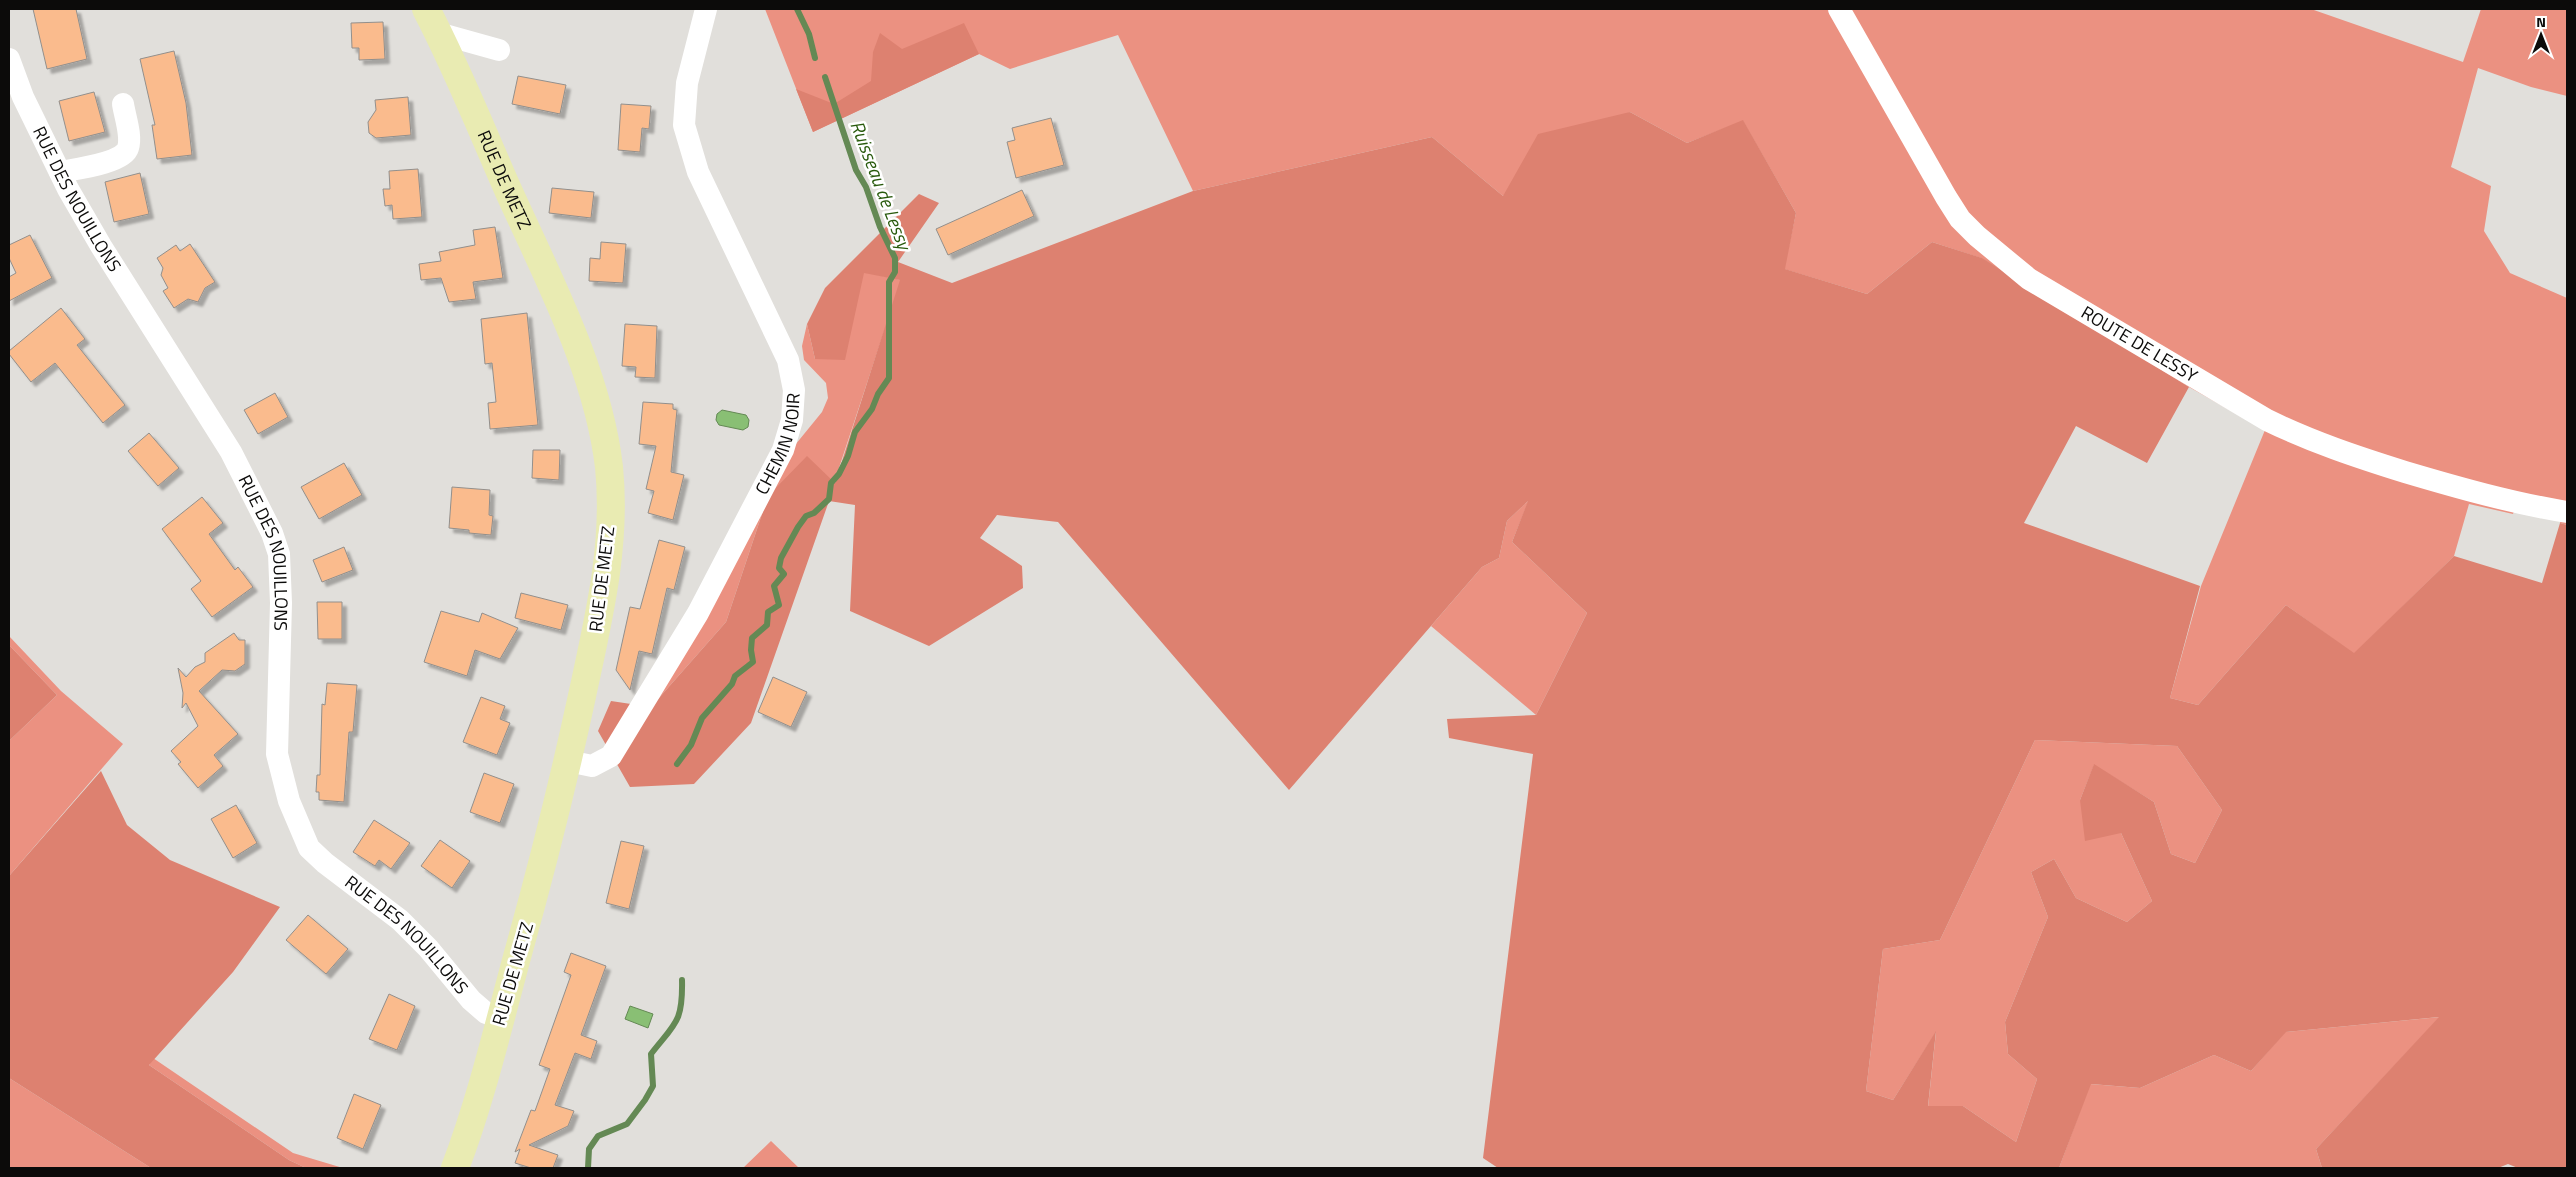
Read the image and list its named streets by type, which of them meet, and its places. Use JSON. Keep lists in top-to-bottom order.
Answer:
{
  "streets": {
    "main road": ["RUE DE METZ"],
    "street": ["RUE DES NOUILLONS", "ROUTE DE LESSY", "CHEMIN NOIR"]
  },
  "crossings": [
    ["RUE DE METZ", "RUE DES NOUILLONS"],
    ["RUE DE METZ", "CHEMIN NOIR"]
  ],
  "water": ["Ruisseau de Lessy"],
  "north": "top"
}
